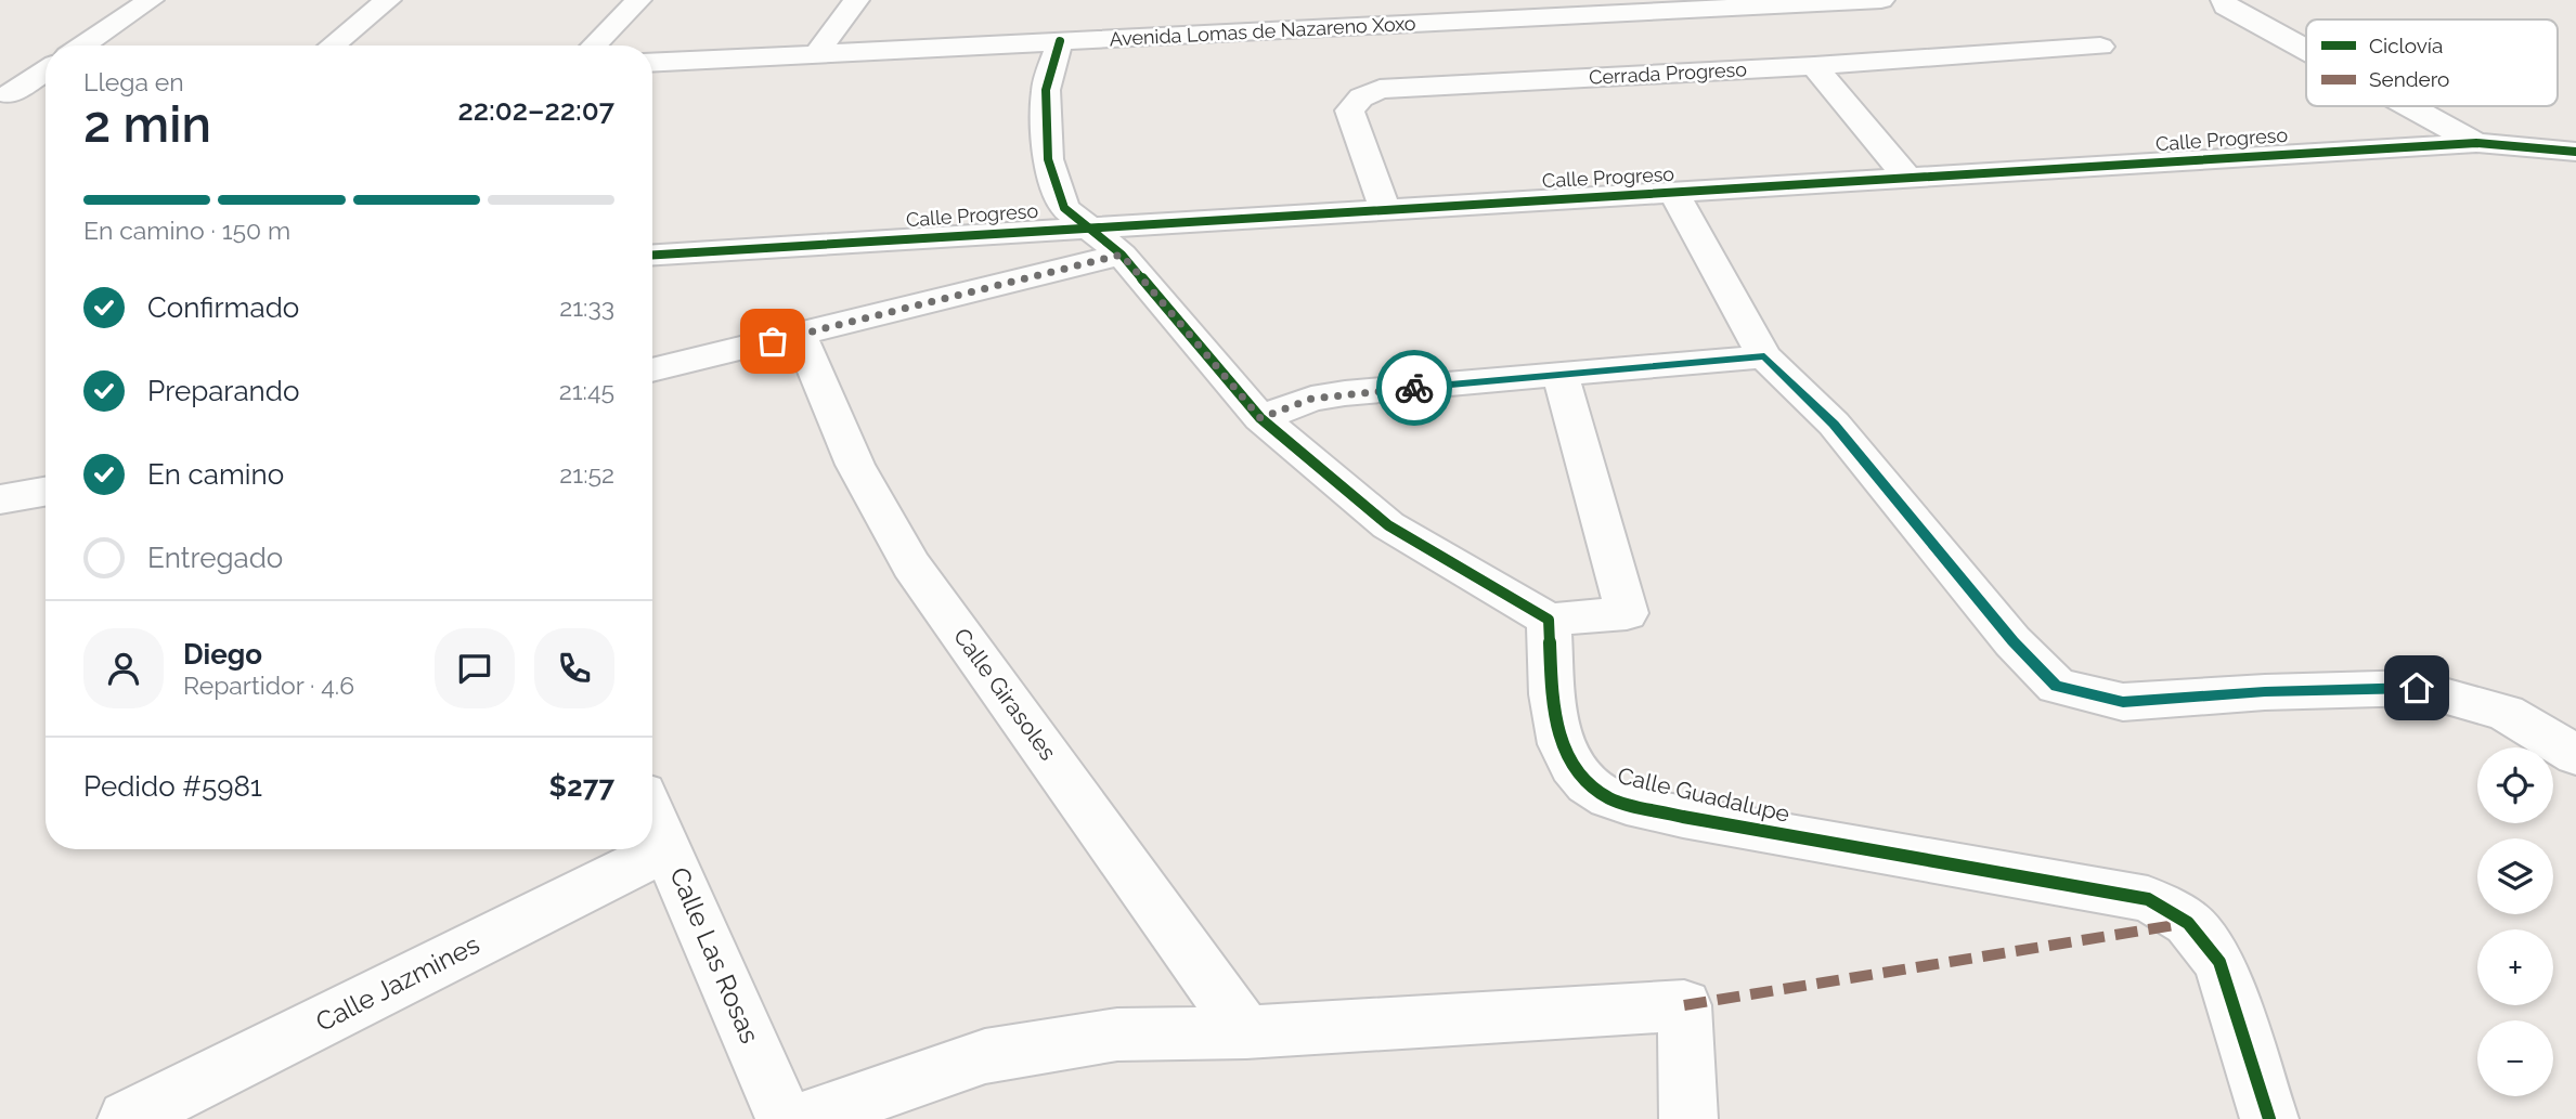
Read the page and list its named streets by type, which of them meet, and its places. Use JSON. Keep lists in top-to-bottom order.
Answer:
{
  "streets": {
    "street": [
      "Avenida Lomas de Nazareno Xoxo",
      "Cerrada Progreso",
      "Calle Progreso",
      "Calle Girasoles",
      "Calle Guadalupe",
      "Calle Las Rosas",
      "Calle Jazmines"
    ]
  },
  "crossings": [
    ["Avenida Lomas de Nazareno Xoxo", "Cerrada Progreso"],
    ["Cerrada Progreso", "Calle Progreso"],
    ["Calle Las Rosas", "Calle Jazmines"]
  ],
  "legend": ["Ciclovía", "Sendero"],
  "page": {
    "heading": ["2 min", "Llega en", "22:02–22:07"],
    "panel": [
      "Diego",
      "Repartidor · 4.6",
      "Pedido #5981",
      "$277"
    ],
    "bar": "En camino · 150 m",
    "list": [
      ["Confirmado", "21:33"],
      ["Preparando", "21:45"],
      ["En camino", "21:52"],
      "Entregado"
    ],
    "map_buttons": ["+", "−"]
  }
}
